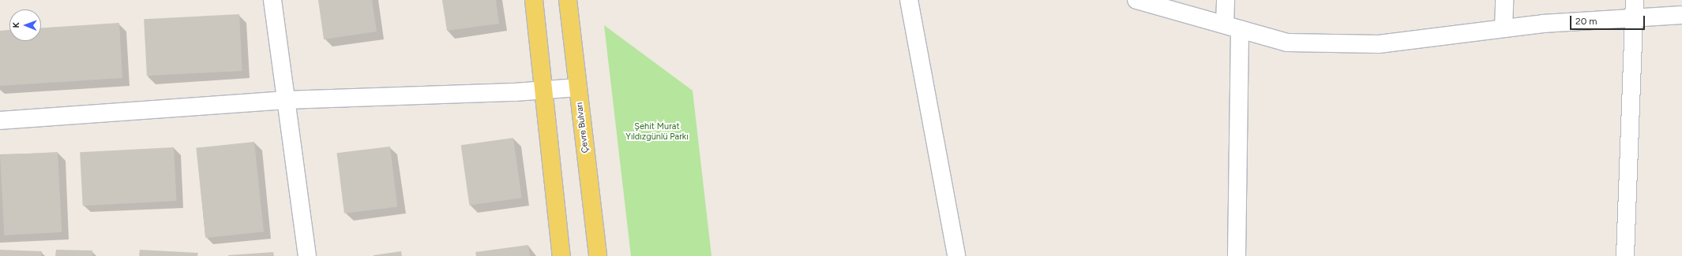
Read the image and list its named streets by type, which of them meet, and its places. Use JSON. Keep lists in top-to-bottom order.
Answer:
{
  "streets": {
    "main road": ["Çevre Bulvarı"]
  },
  "parks": ["Şehit Murat Yıldızgünlü Parkı"],
  "scale_bar": "20 m",
  "north": "left"
}
